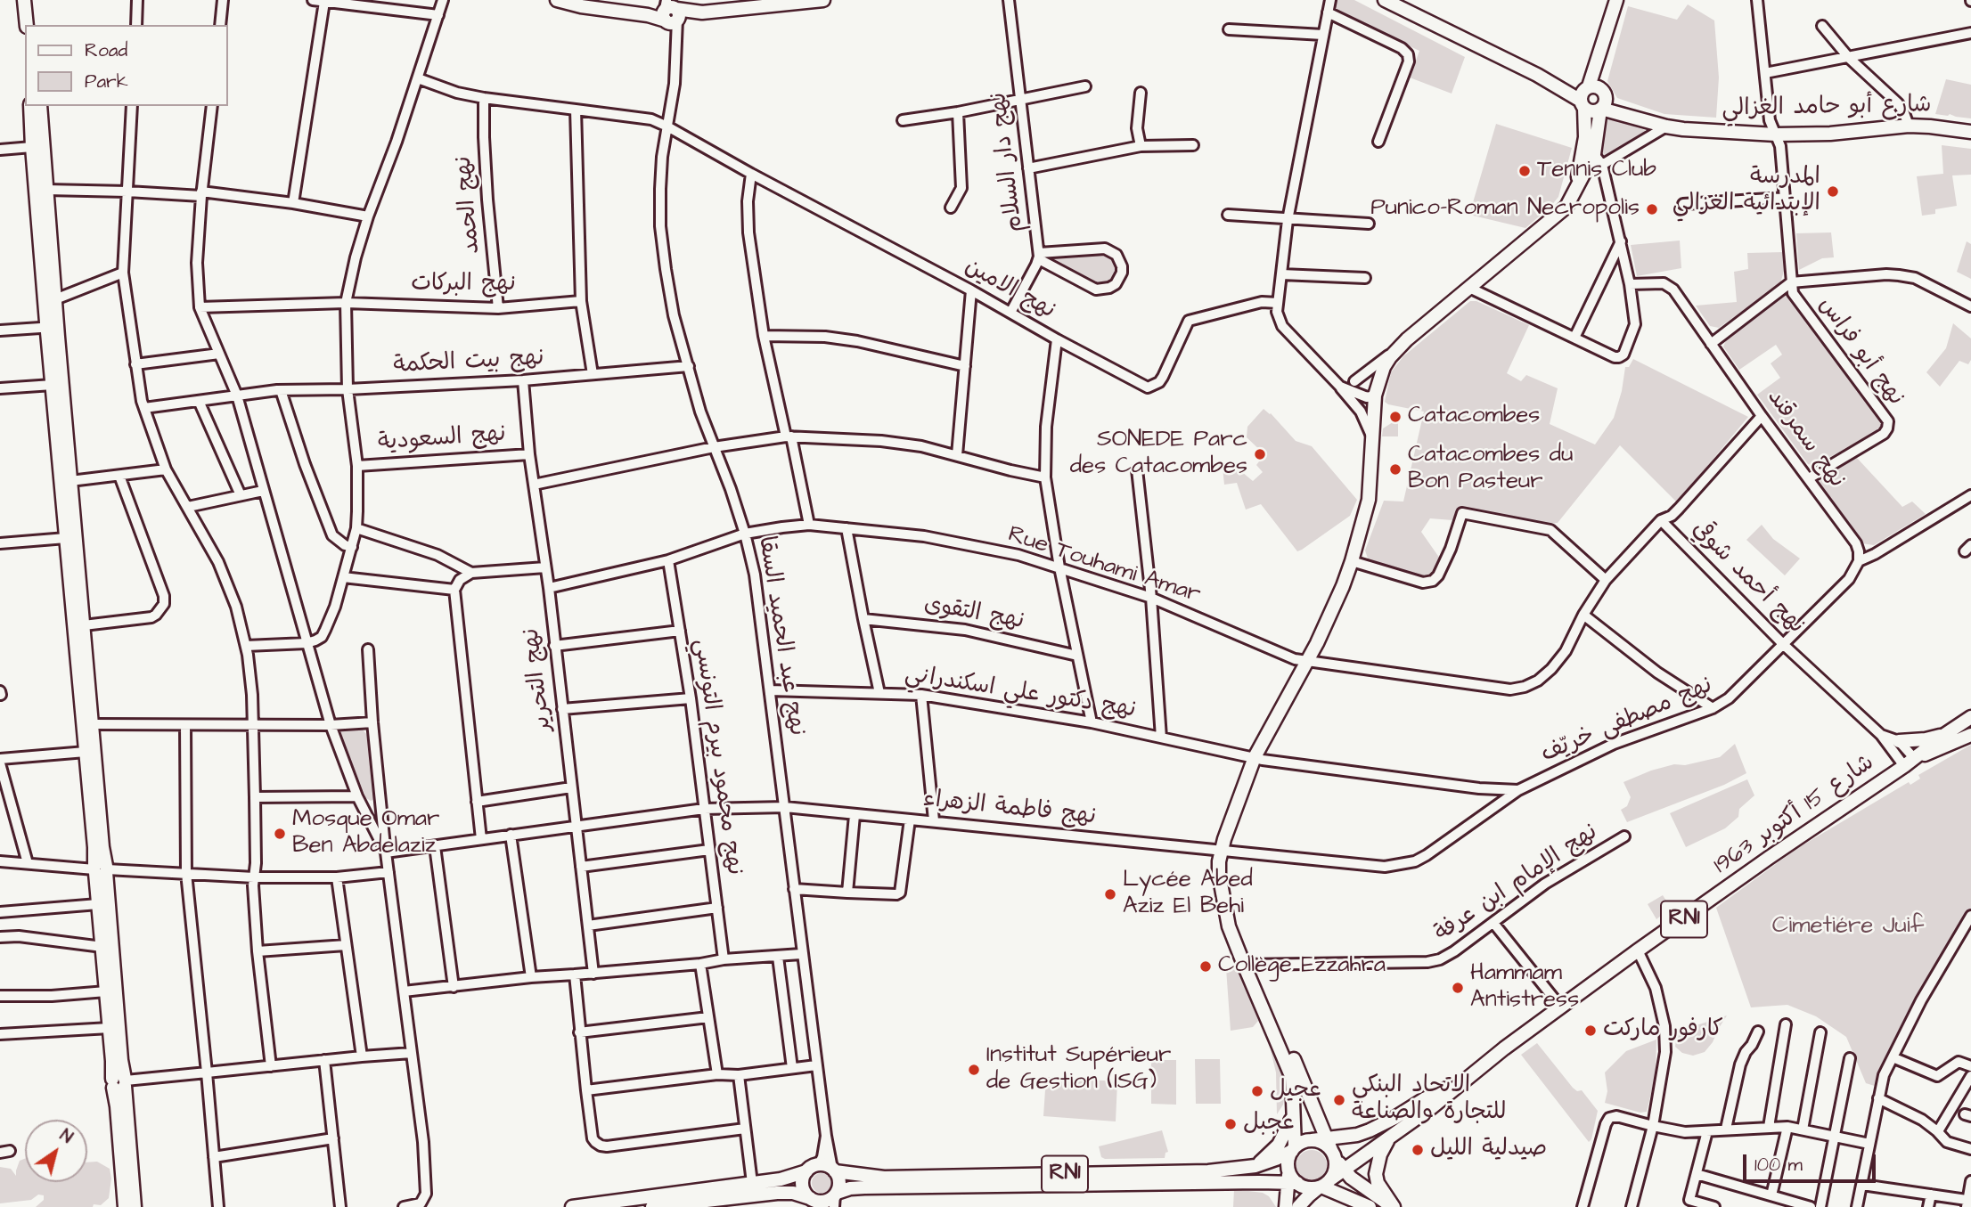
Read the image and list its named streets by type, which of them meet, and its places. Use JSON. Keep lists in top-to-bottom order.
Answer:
{
  "streets": {
    "main road": ["شارع أبو حامد الغزالي", "شارع 15 أكتوبر 1963", "RN1"],
    "street": [
      "نهج دار السلام",
      "نهج الحمد",
      "نهج البركات",
      "نهج الامين",
      "نهج أبو فراس",
      "نهج بيت الحكمة",
      "نهج السعودية",
      "نهج سمرقند",
      "Rue Touhami Amar",
      "نهج أحمد شوقي",
      "نهج التقوى",
      "نهج عبد الحميد السقا",
      "نهج التحرير",
      "نهج دكتور علي اسكندراني",
      "نهج مصطفى خريّف",
      "نهج محمود بيرم التونسي",
      "نهج فاطمة الزهراء",
      "نهج الإمام ابن عرفة"
    ]
  },
  "crossings": [
    ["نهج دار السلام", "نهج الامين"],
    ["نهج الحمد", "نهج البركات"],
    ["نهج الحمد", "نهج الامين"],
    ["نهج الامين", "Rue Touhami Amar"],
    ["نهج الامين", "نهج التقوى"],
    ["نهج الامين", "نهج عبد الحميد السقا"],
    ["نهج الامين", "نهج دكتور علي اسكندراني"],
    ["نهج أبو فراس", "نهج سمرقند"],
    ["نهج بيت الحكمة", "نهج عبد الحميد السقا"],
    ["نهج بيت الحكمة", "نهج التحرير"],
    ["نهج السعودية", "نهج التحرير"],
    ["نهج سمرقند", "نهج أحمد شوقي"],
    ["نهج سمرقند", "نهج مصطفى خريّف"],
    ["Rue Touhami Amar", "نهج أحمد شوقي"],
    ["Rue Touhami Amar", "نهج عبد الحميد السقا"],
    ["Rue Touhami Amar", "نهج التحرير"],
    ["Rue Touhami Amar", "نهج محمود بيرم التونسي"],
    ["نهج أحمد شوقي", "نهج مصطفى خريّف"],
    ["نهج أحمد شوقي", "شارع 15 أكتوبر 1963"],
    ["نهج عبد الحميد السقا", "نهج دكتور علي اسكندراني"],
    ["نهج عبد الحميد السقا", "نهج فاطمة الزهراء"],
    ["نهج عبد الحميد السقا", "RN1"],
    ["نهج التحرير", "نهج فاطمة الزهراء"],
    ["نهج دكتور علي اسكندراني", "نهج مصطفى خريّف"],
    ["نهج مصطفى خريّف", "نهج فاطمة الزهراء"],
    ["نهج محمود بيرم التونسي", "نهج فاطمة الزهراء"],
    ["شارع 15 أكتوبر 1963", "RN1"]
  ],
  "parks": ["Cimetiére Juif"],
  "places": [
    "Tennis Club",
    "المدرسة الإبتدائية الغزالي",
    "Punico-Roman Necropolis",
    "Catacombes",
    "SONEDE Parc des Catacombes",
    "Catacombes du Bon Pasteur",
    "Mosque Omar Ben Abdelaziz",
    "Lycée Abed Aziz El Behi",
    "Collège Ezzahra",
    "Hammam Antistress",
    "كارفور ماركت",
    "Institut Supérieur de Gestion (ISG)",
    "عجيل",
    "الاتحاد البنكي للتجارة والصناعة",
    "عجبل",
    "صيدلية الليل"
  ],
  "legend": ["Road", "Park"],
  "scale_bar": "100 m",
  "north": "top right"
}
